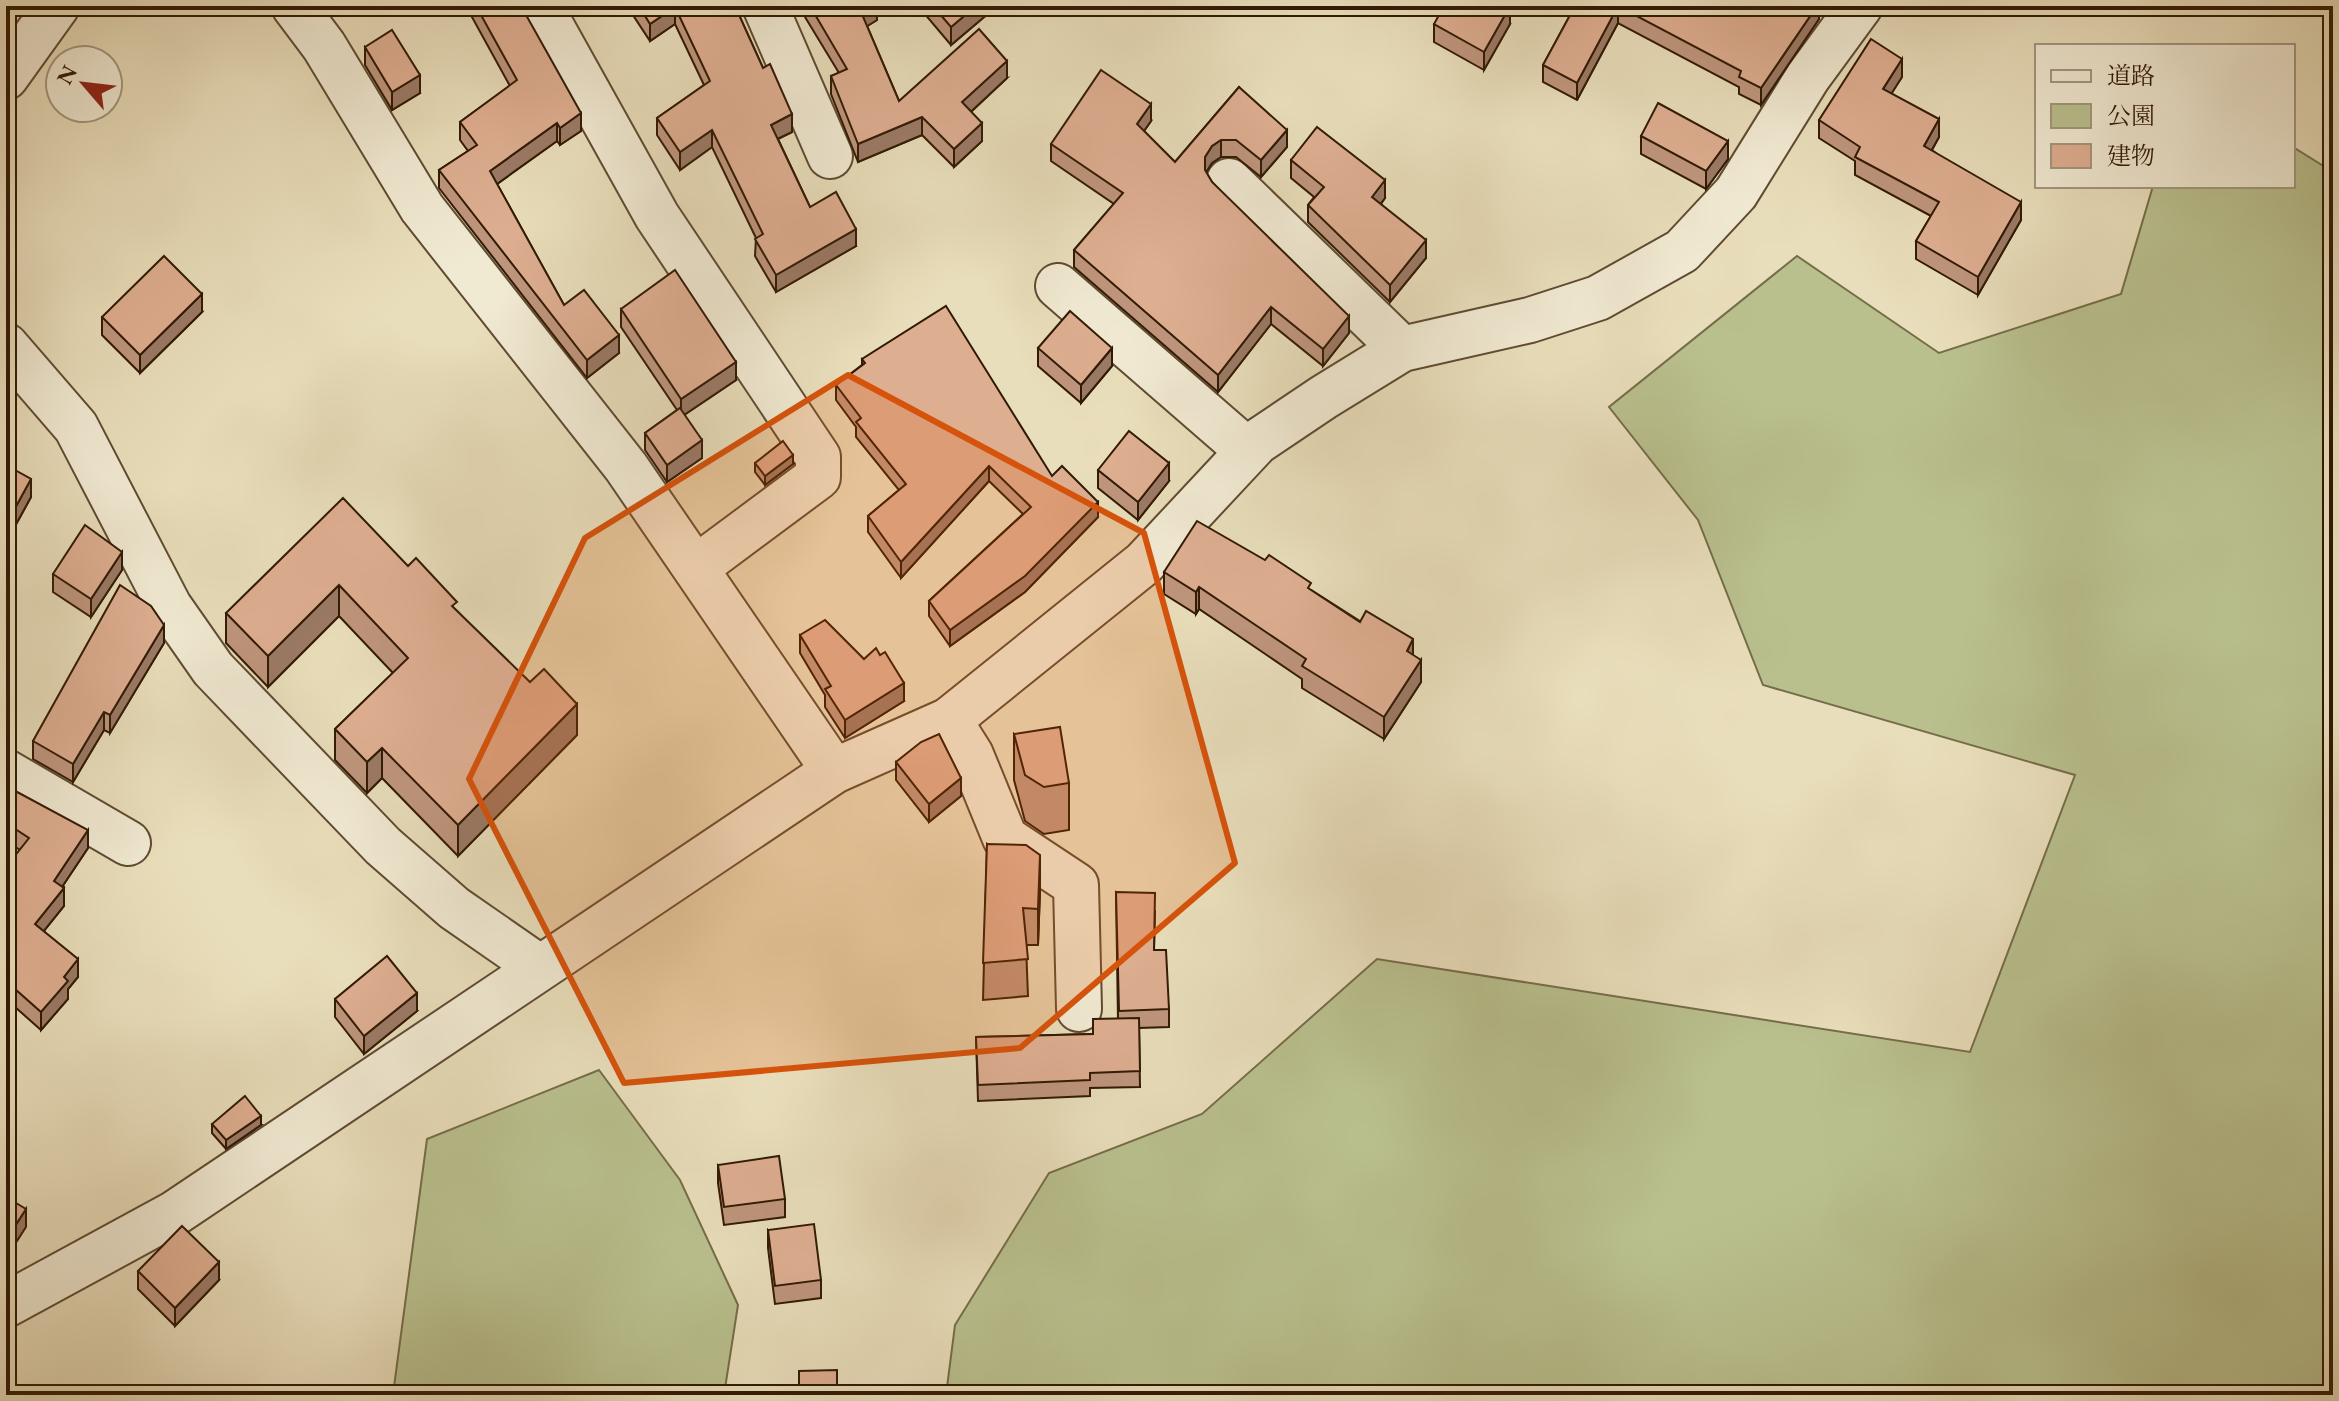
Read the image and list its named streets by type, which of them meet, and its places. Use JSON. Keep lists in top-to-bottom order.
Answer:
{
  "legend": ["道路", "公園", "建物"],
  "north": "top left"
}
